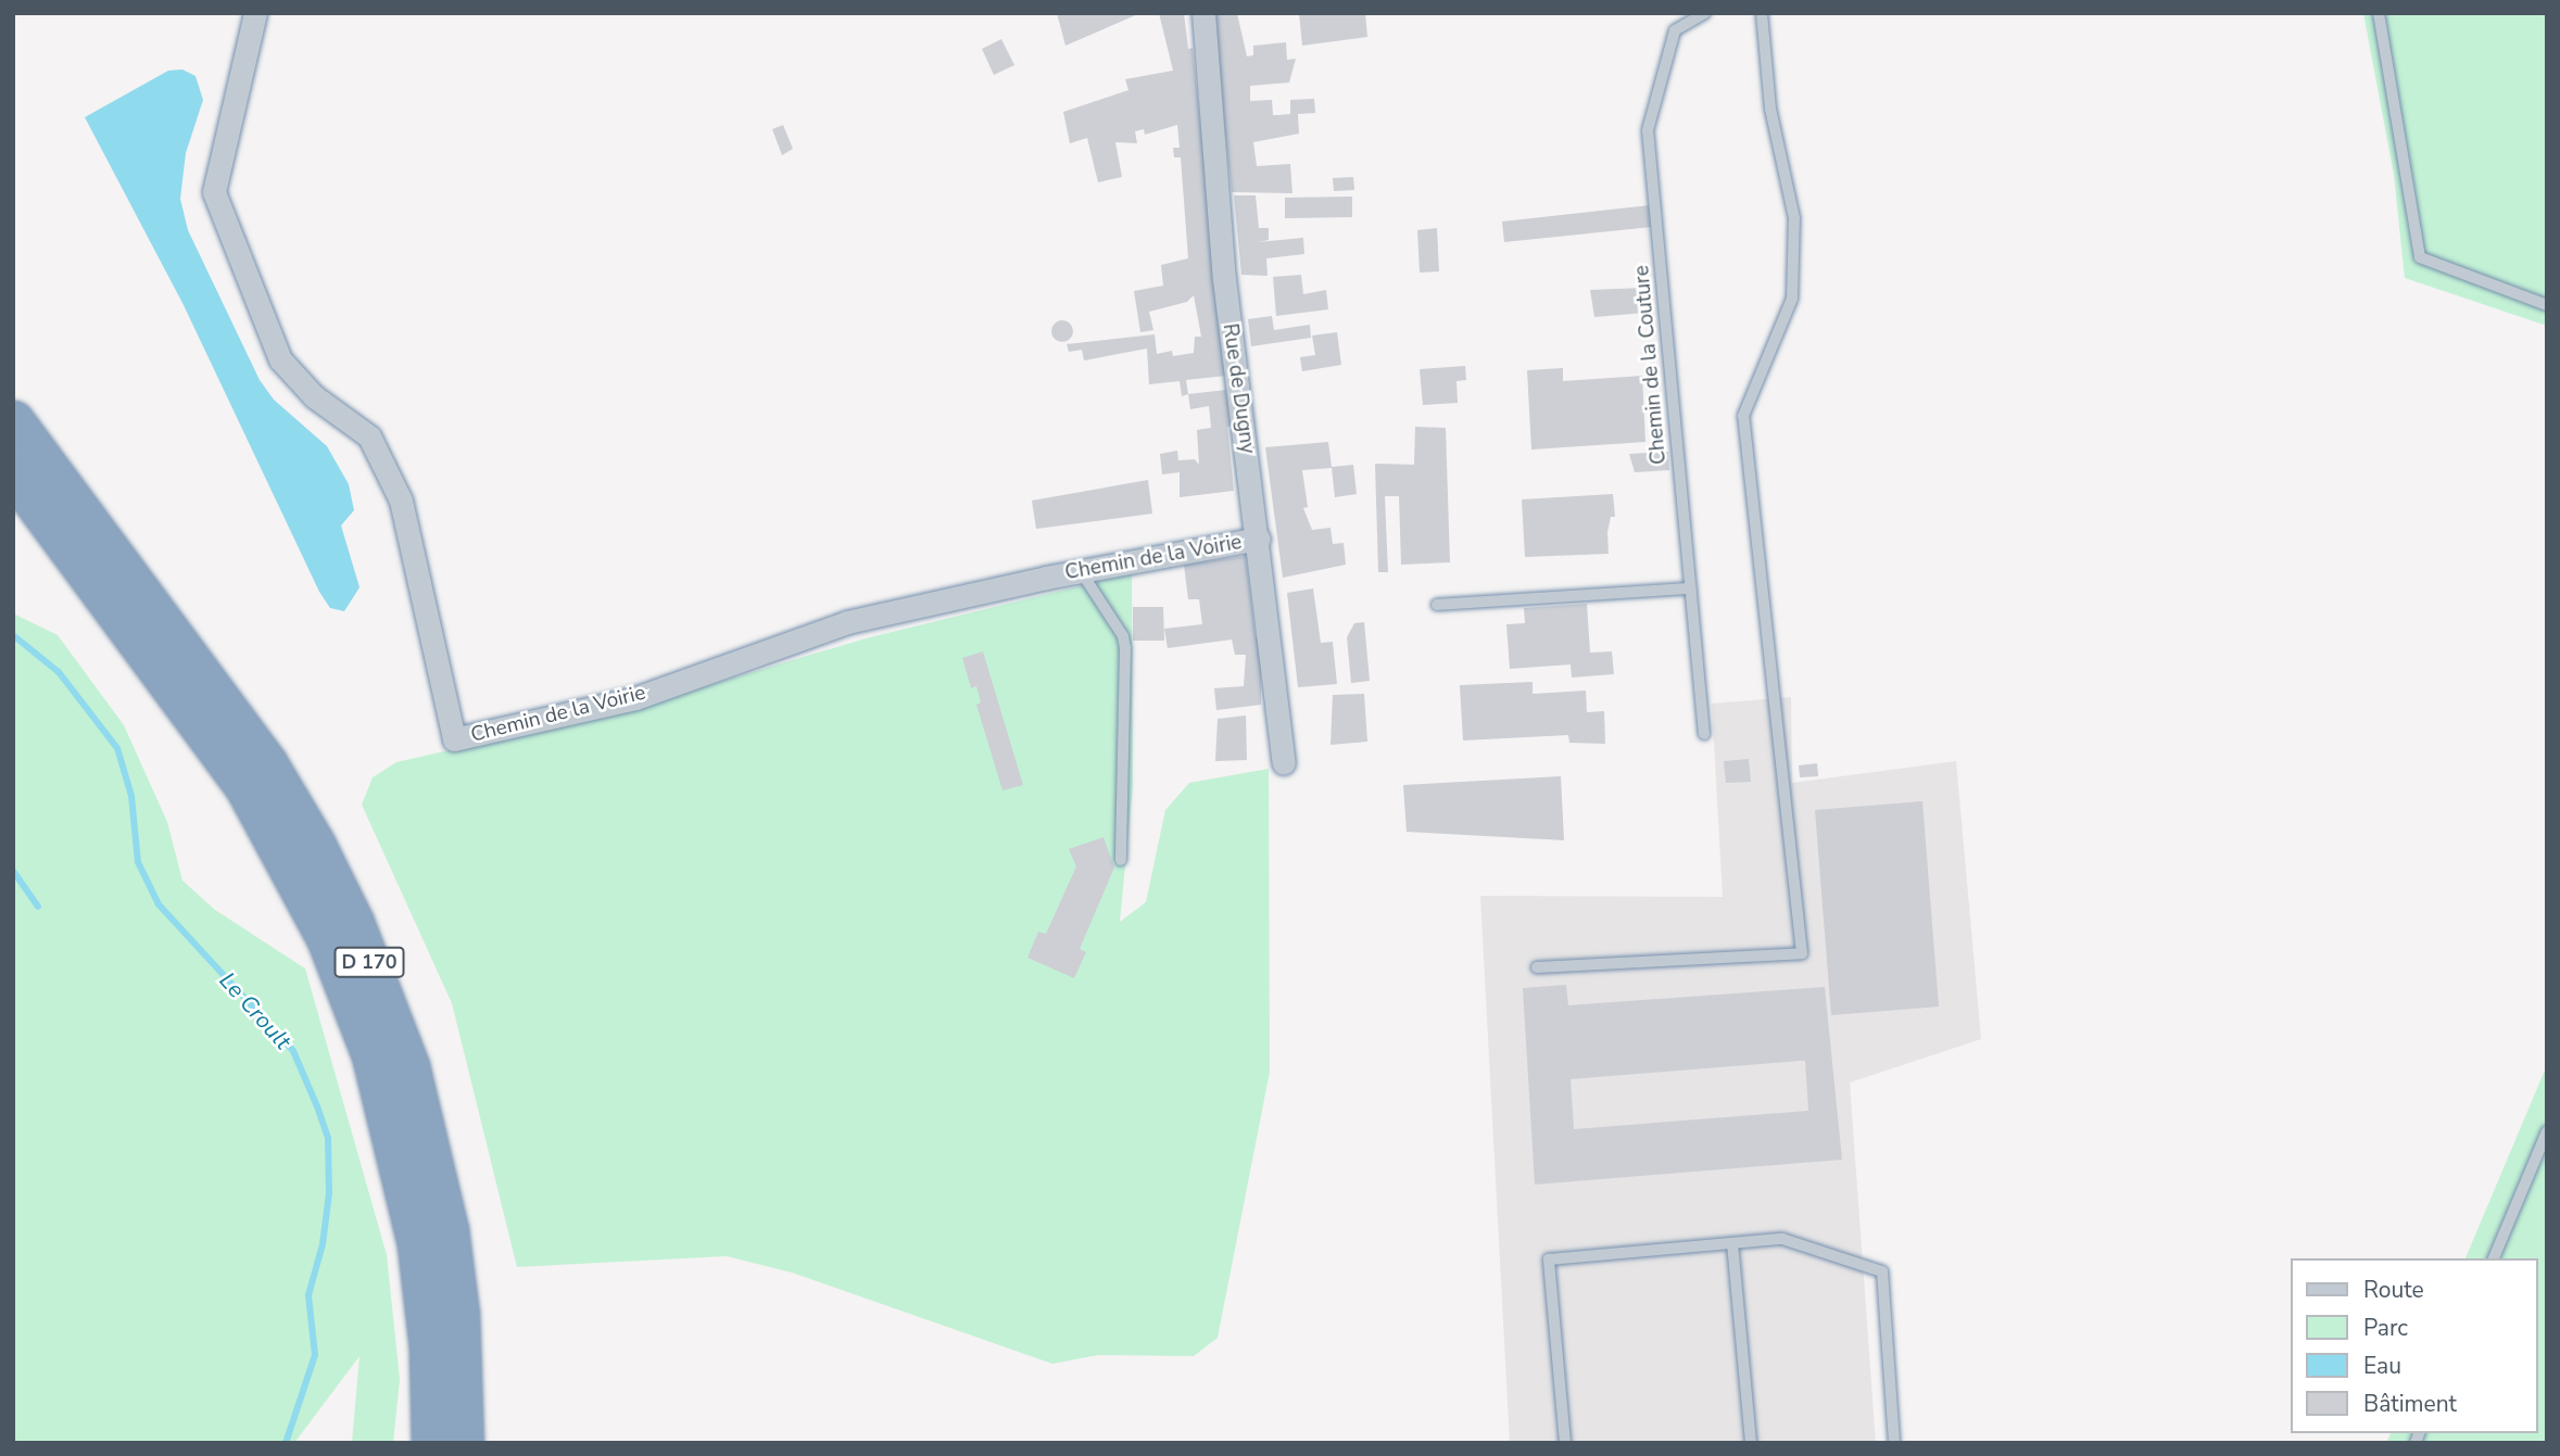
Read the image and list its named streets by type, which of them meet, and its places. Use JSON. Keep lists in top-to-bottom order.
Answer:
{
  "streets": {
    "highway": ["D 170"],
    "street": ["Rue de Dugny", "Chemin de la Voirie"],
    "lane": ["Chemin de la Couture"]
  },
  "crossings": [
    ["Rue de Dugny", "Chemin de la Voirie"]
  ],
  "water": ["Le Croult"],
  "legend": [
    "Route",
    "Parc",
    "Eau",
    "Bâtiment"
  ]
}
